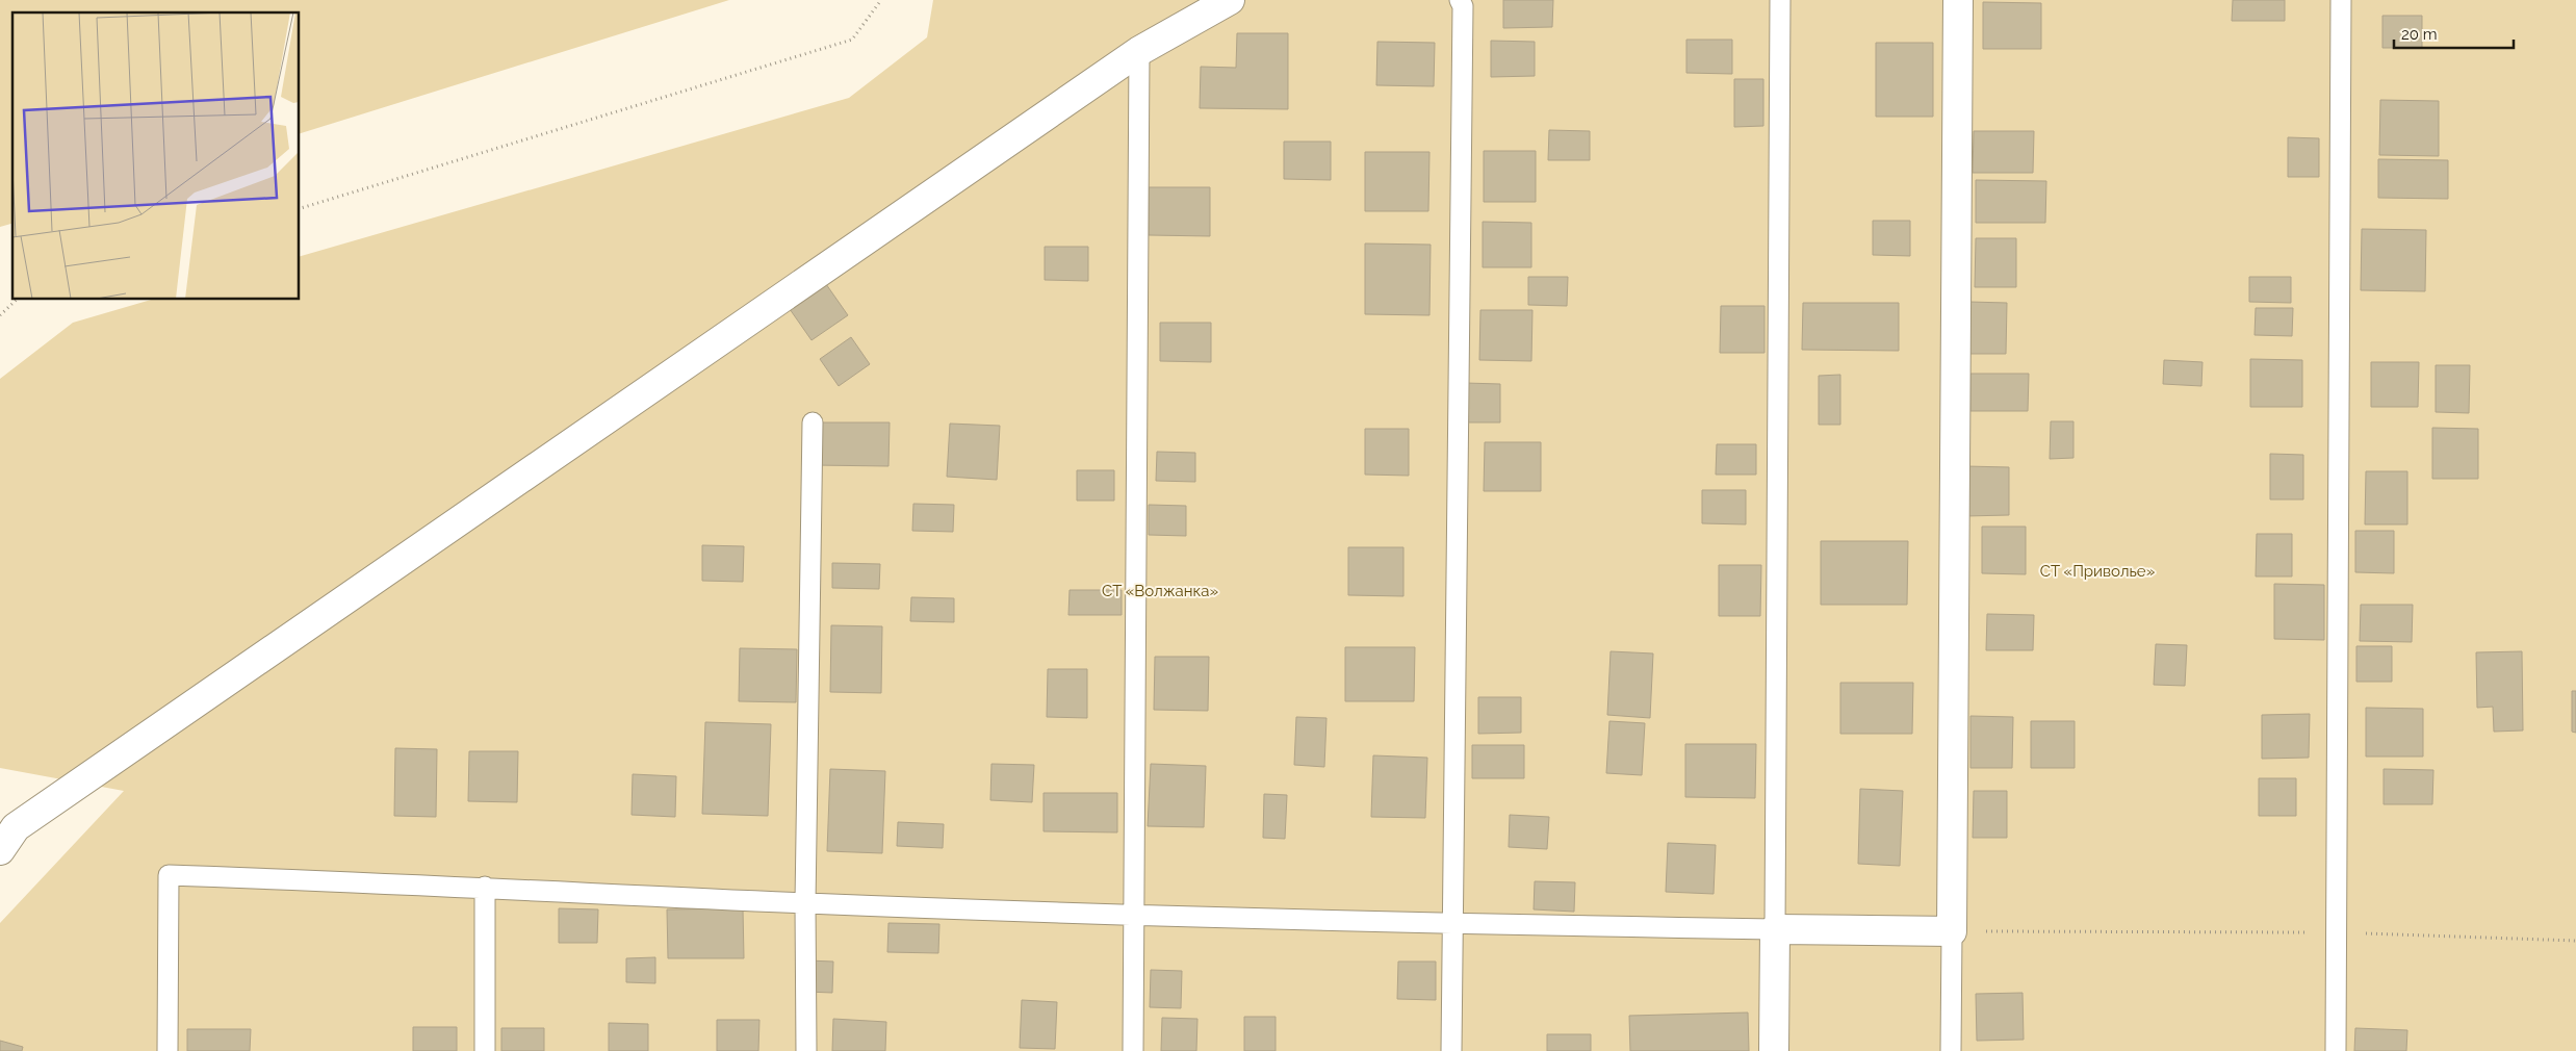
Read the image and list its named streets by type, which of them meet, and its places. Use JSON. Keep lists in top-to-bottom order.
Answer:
{
  "parks": ["СТ «Приволье»", "СТ «Волжанка»"],
  "scale_bar": "20 m"
}
